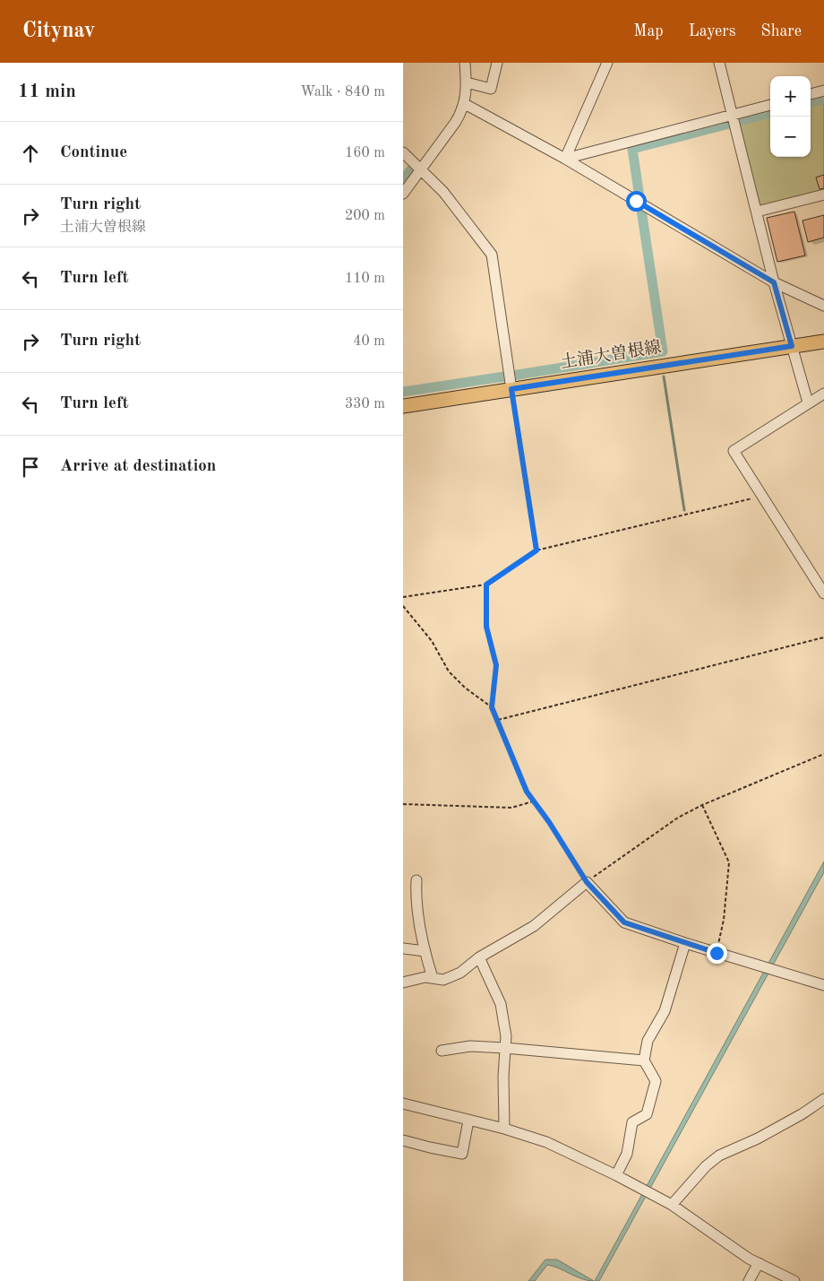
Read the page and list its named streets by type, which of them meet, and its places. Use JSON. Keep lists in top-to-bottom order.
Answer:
{
  "streets": {
    "main road": ["土浦大曽根線"]
  },
  "page": {
    "header": "Citynav",
    "nav": ["Map", "Layers", "Share"],
    "heading": ["11 min", "Walk · 840 m"],
    "map_buttons": ["+", "−"],
    "list": [
      ["Continue", "160 m"],
      ["Turn right", "土浦大曽根線", "200 m"],
      ["Turn left", "110 m"],
      ["Turn right", "40 m"],
      ["Turn left", "330 m"],
      "Arrive at destination"
    ]
  }
}
